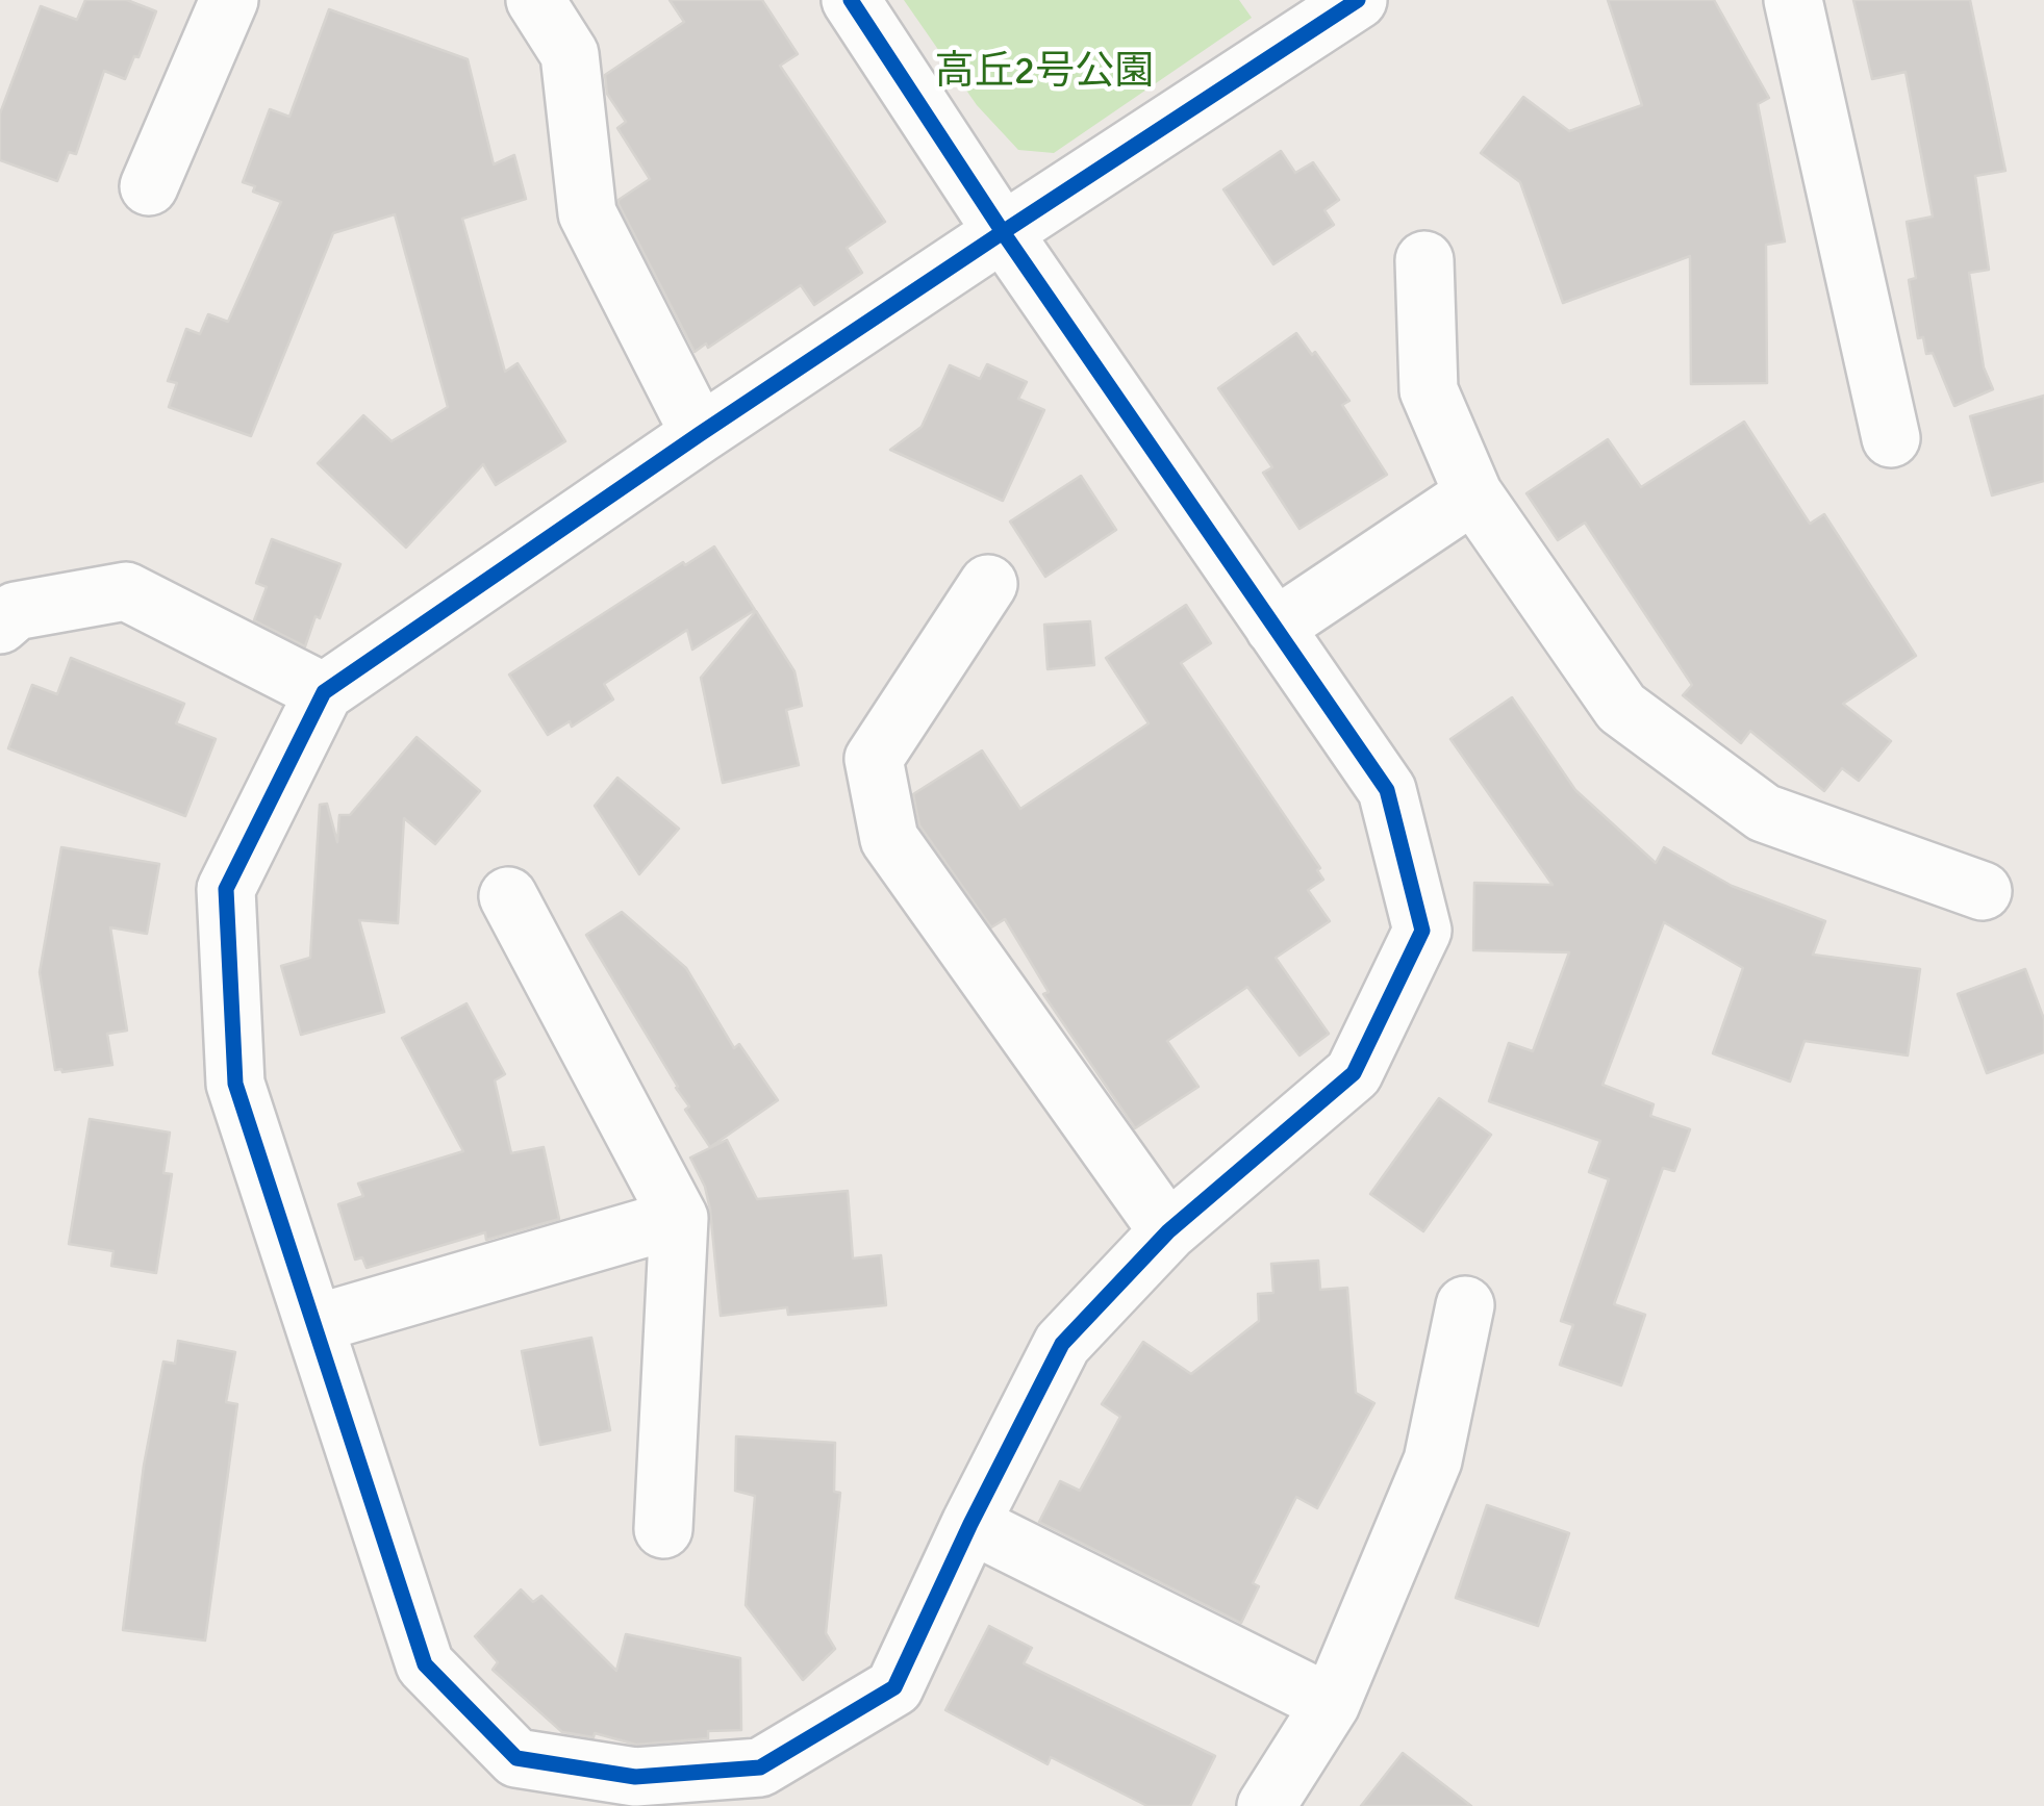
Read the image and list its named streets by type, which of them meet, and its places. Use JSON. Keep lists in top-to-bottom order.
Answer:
{
  "parks": ["高丘2号公園"]
}
